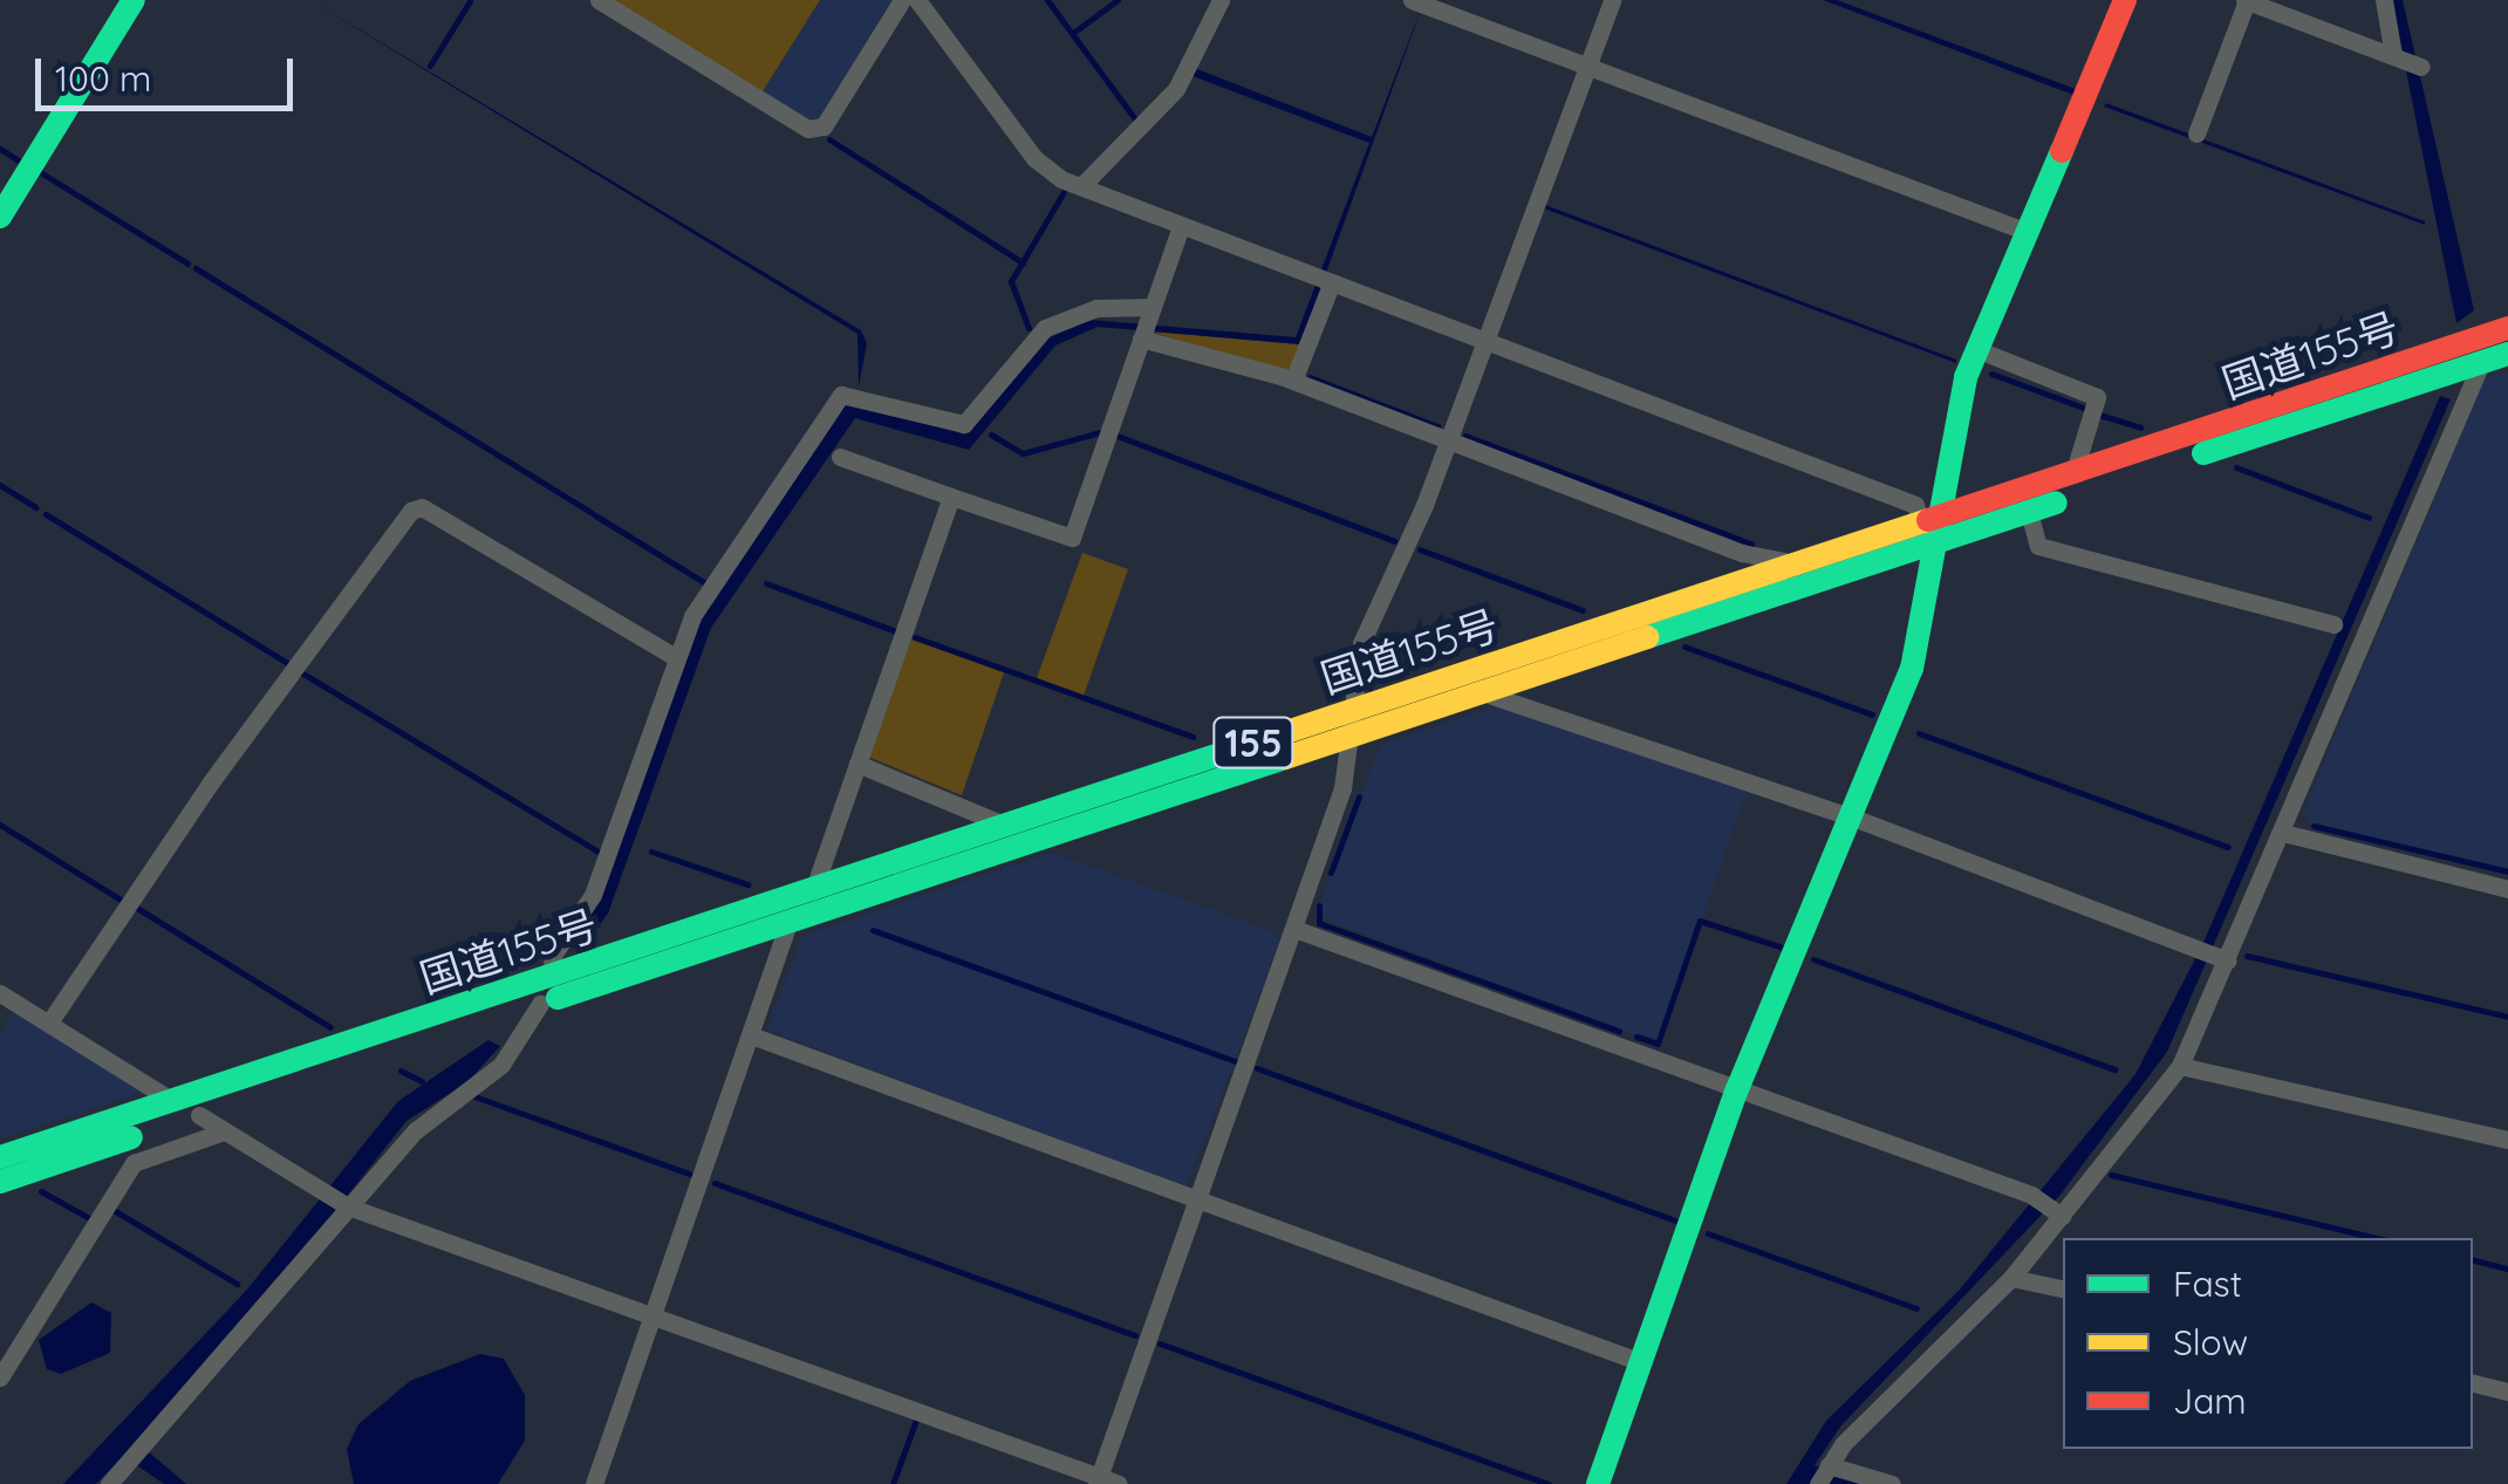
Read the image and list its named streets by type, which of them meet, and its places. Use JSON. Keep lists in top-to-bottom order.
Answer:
{
  "streets": {
    "main road": ["国道155号", "155"]
  },
  "legend": ["Fast", "Slow", "Jam"],
  "scale_bar": "100 m"
}
